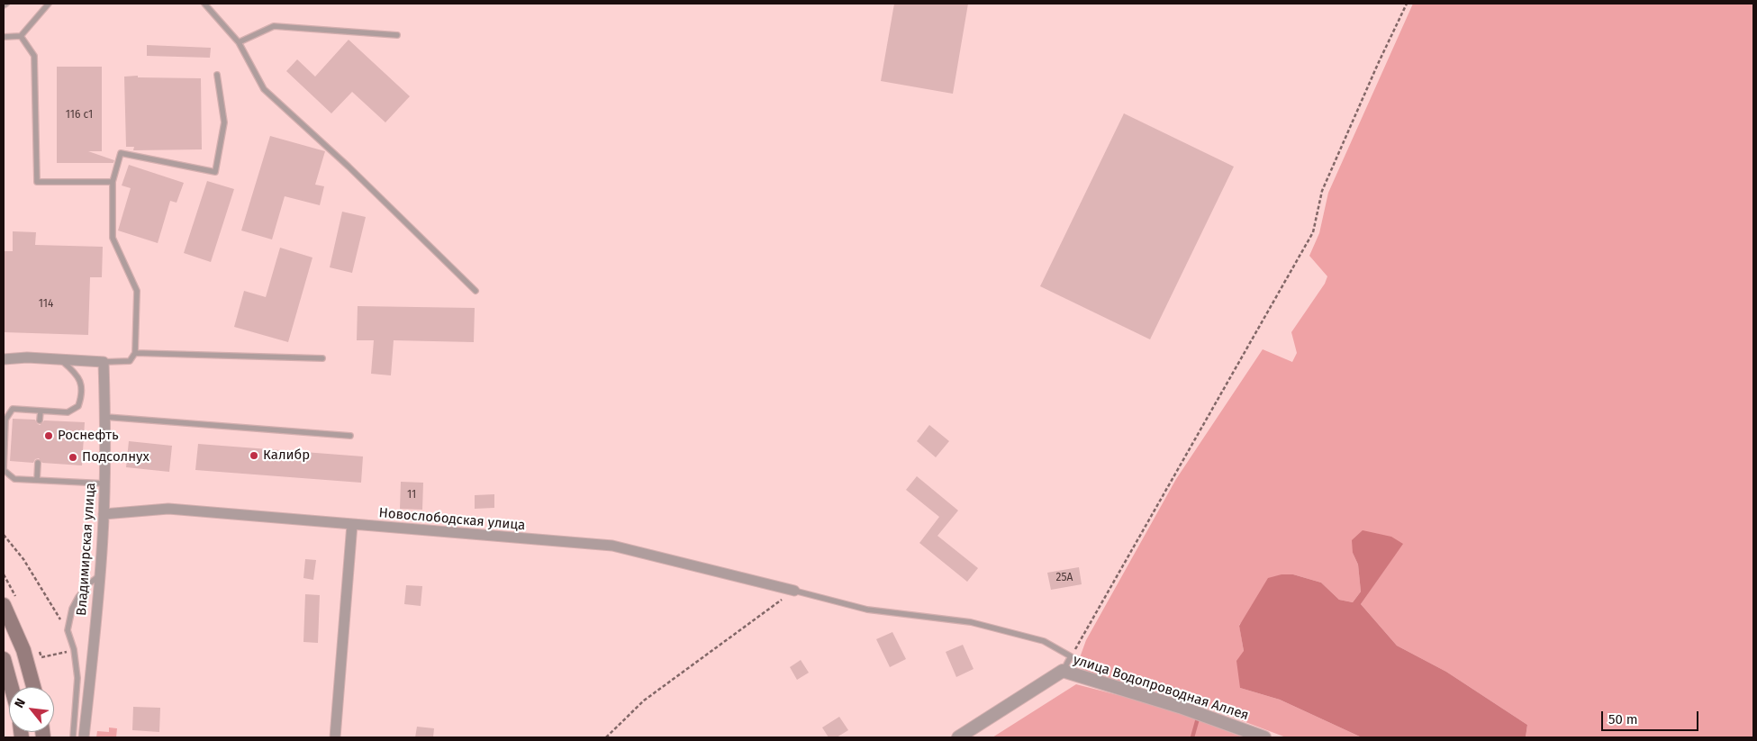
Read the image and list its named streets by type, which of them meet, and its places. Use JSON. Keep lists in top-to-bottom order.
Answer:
{
  "streets": {
    "street": ["Новослободская улица", "Владимирская улица", "улица Водопроводная Аллея"]
  },
  "crossings": [
    ["Новослободская улица", "Владимирская улица"]
  ],
  "places": ["Роснефть", "Калибр", "Подсолнух"],
  "house_numbers": [
    "116 с1",
    "114",
    "11",
    "25А"
  ],
  "scale_bar": "50 m",
  "north": "top left"
}
